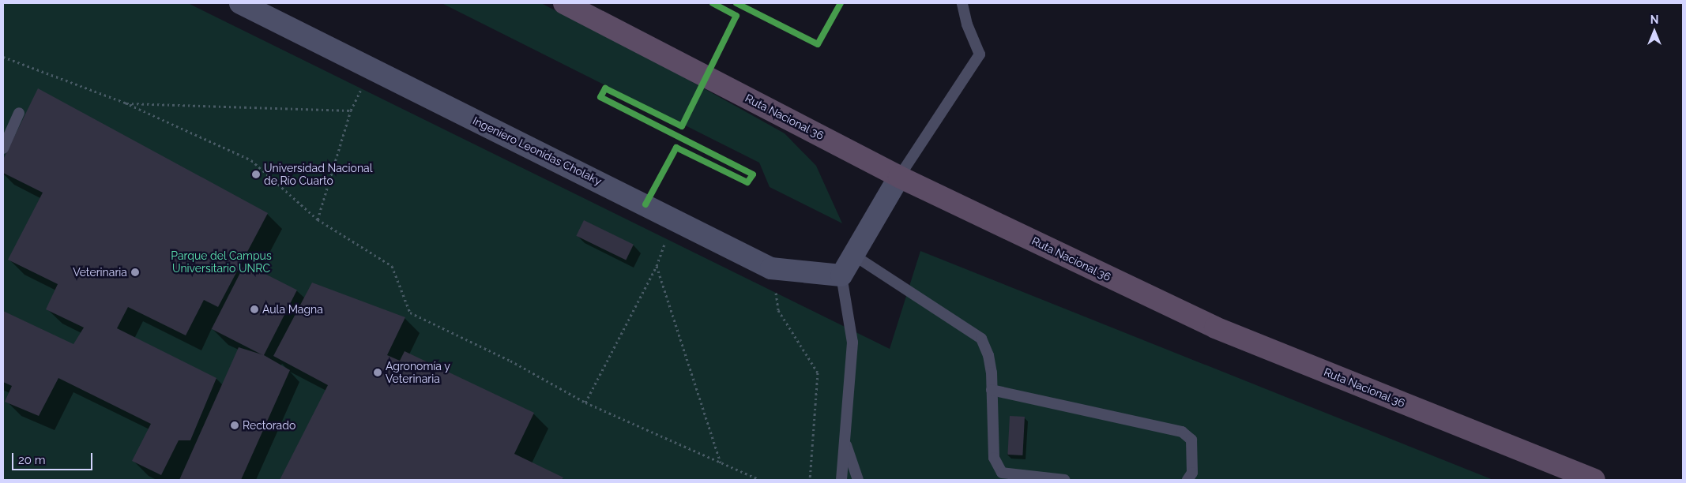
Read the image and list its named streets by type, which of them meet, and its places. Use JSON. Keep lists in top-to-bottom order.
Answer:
{
  "streets": {
    "highway": ["Ruta Nacional 36"],
    "main road": ["Ingeniero Leonidas Cholaky"]
  },
  "parks": ["Parque del Campus Universitario UNRC"],
  "places": [
    "Universidad Nacional de Río Cuarto",
    "Veterinaria",
    "Aula Magna",
    "Agronomía y Veterinaria",
    "Rectorado"
  ],
  "scale_bar": "20 m",
  "north": "top"
}
